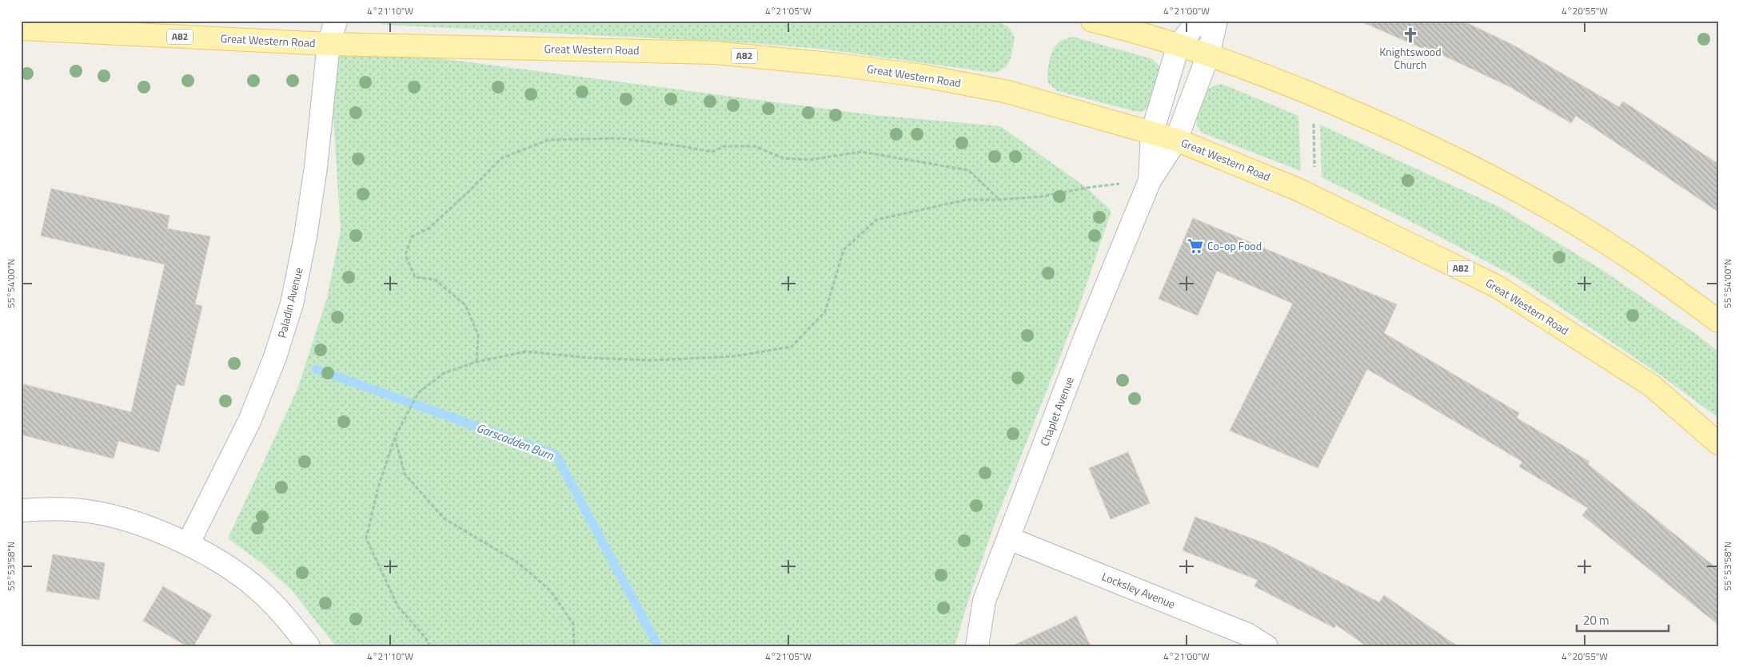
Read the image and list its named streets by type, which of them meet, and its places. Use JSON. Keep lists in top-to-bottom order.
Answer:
{
  "streets": {
    "main road": ["A82", "Great Western Road"],
    "street": ["Paladin Avenue", "Chaplet Avenue", "Locksley Avenue"]
  },
  "crossings": [
    ["Great Western Road", "Paladin Avenue"],
    ["Great Western Road", "Chaplet Avenue"],
    ["Chaplet Avenue", "Locksley Avenue"]
  ],
  "water": ["Garscadden Burn"],
  "places": {
    "church": ["Knightswood Church"],
    "supermarket": ["Co-op Food"]
  },
  "scale_bar": "20 m",
  "coordinates": [
    "4°21'10\"W",
    "4°21'05\"W",
    "4°21'00\"W",
    "4°20'55\"W",
    "55°54'00\"N",
    "55°53'58\"N"
  ]
}
